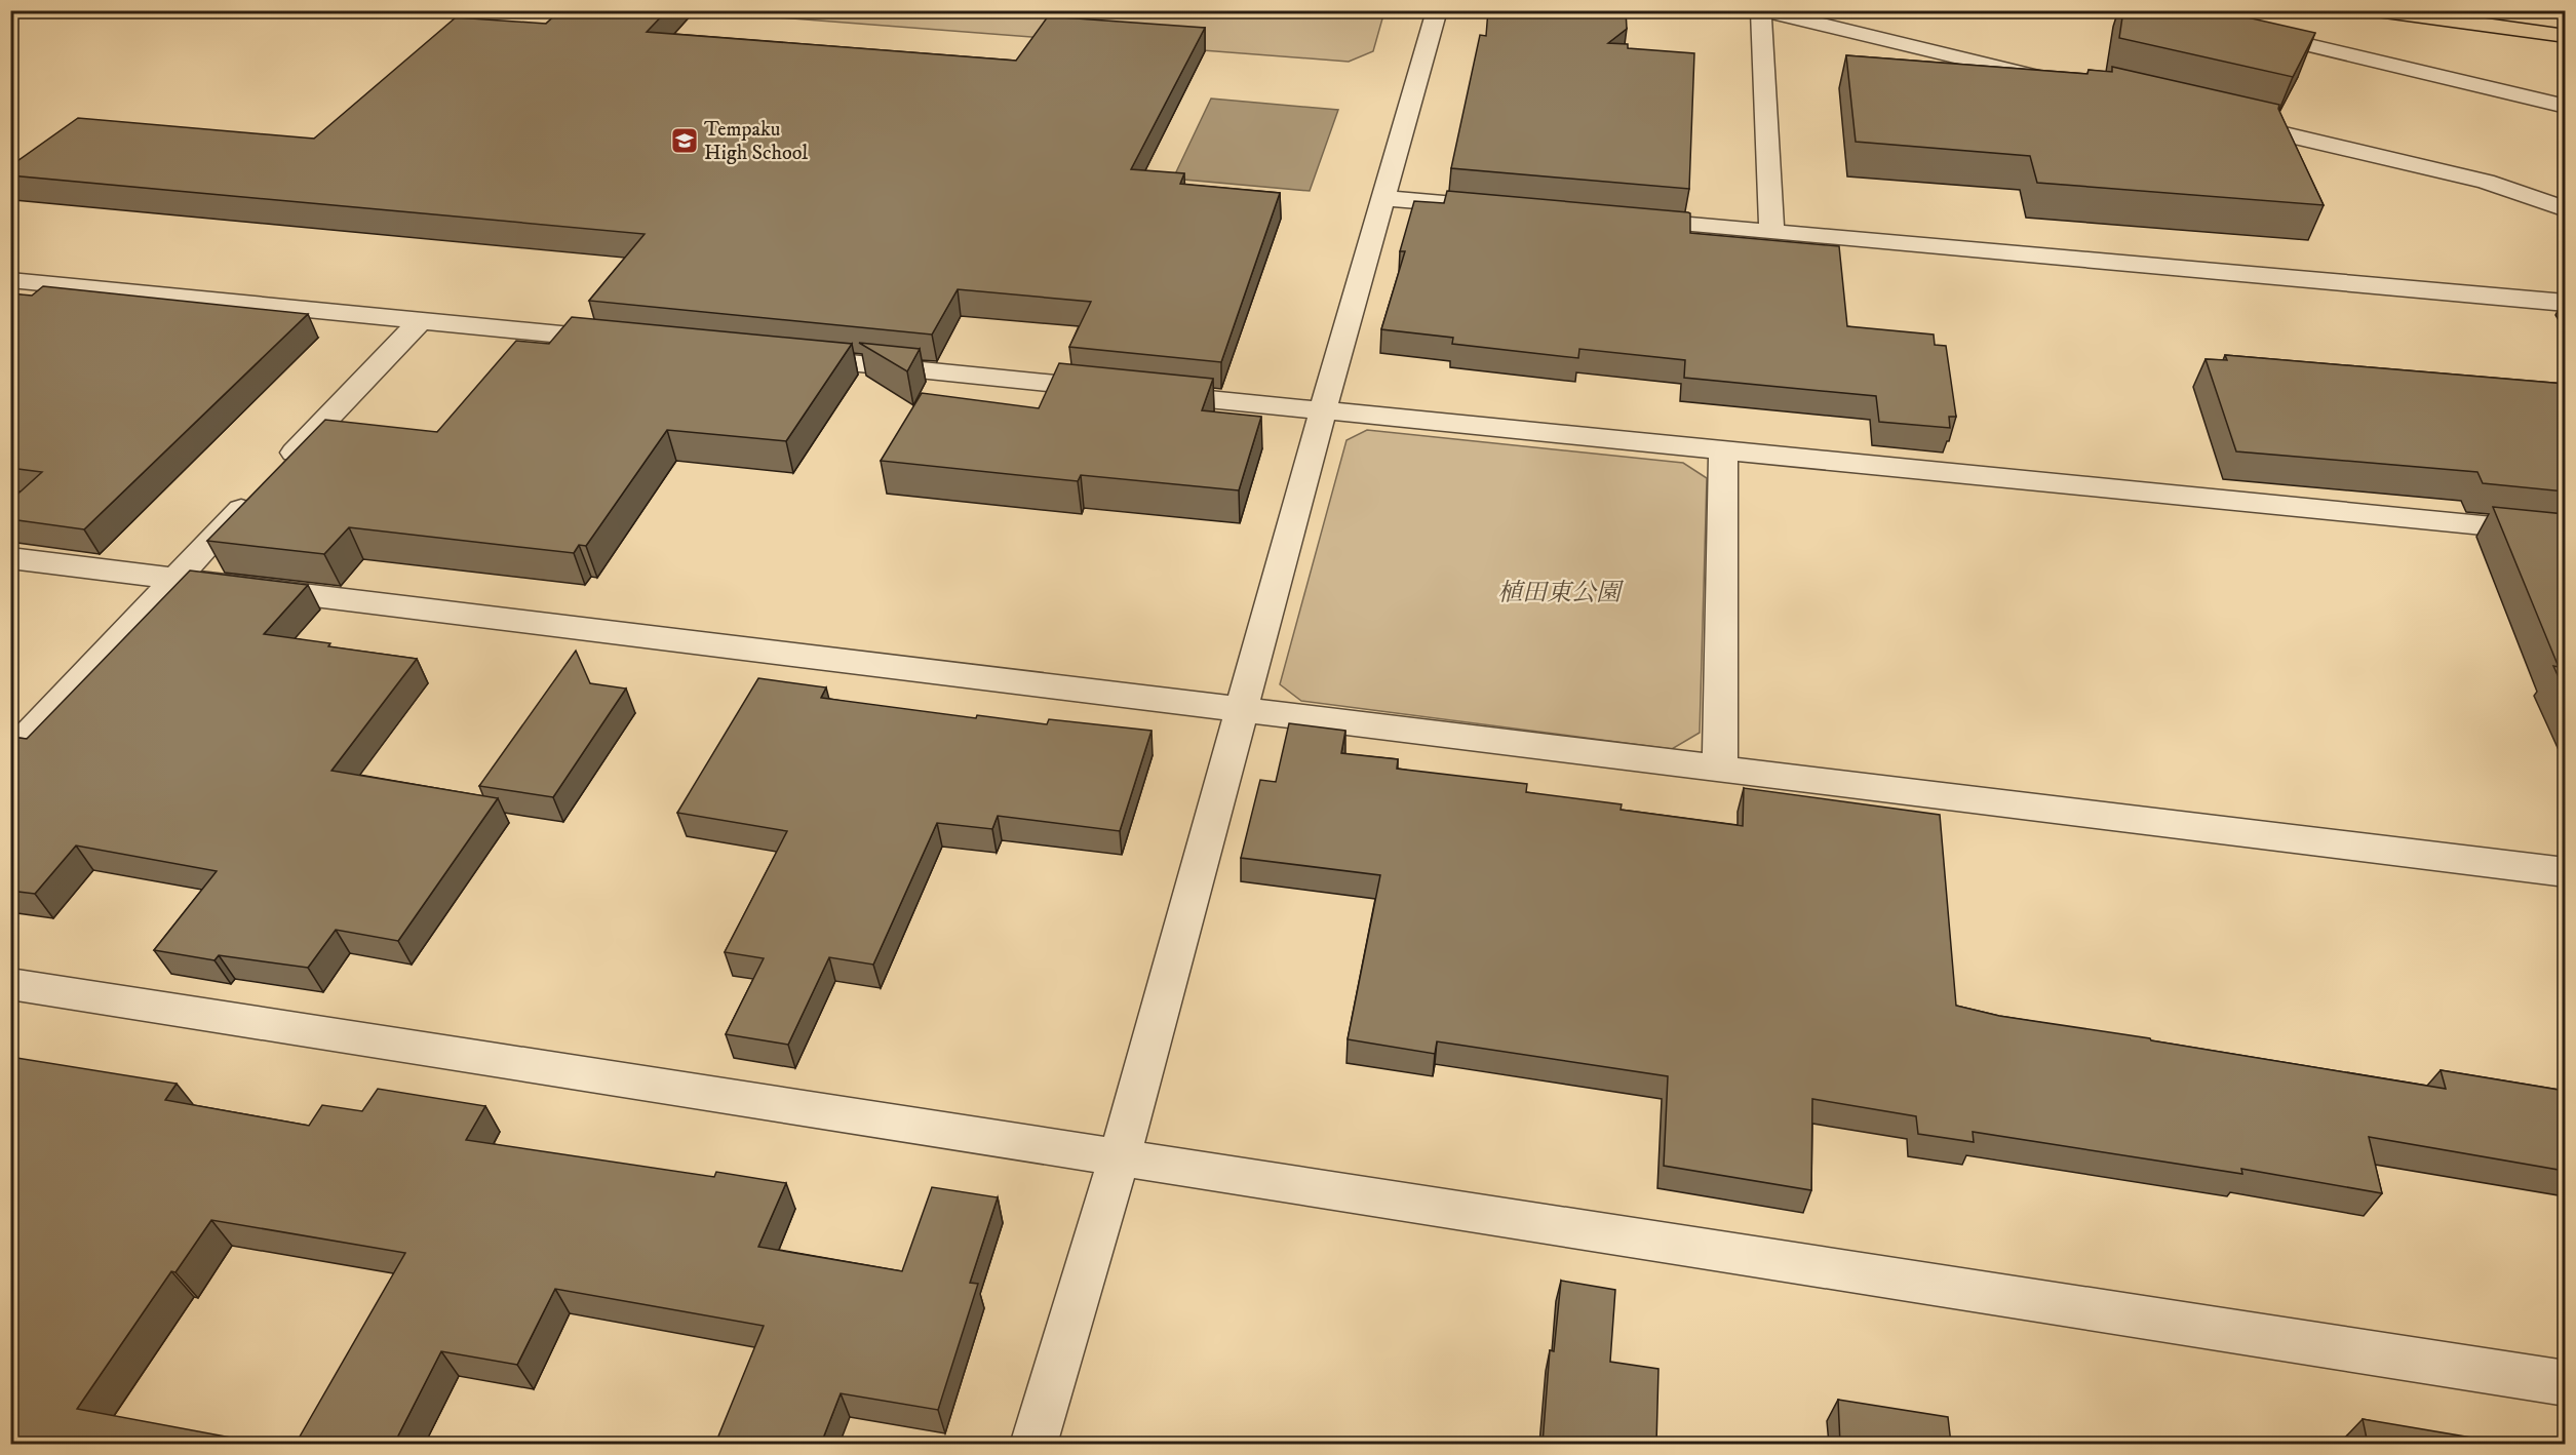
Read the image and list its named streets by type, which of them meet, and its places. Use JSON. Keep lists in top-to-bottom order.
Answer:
{
  "parks": ["植田東公園"],
  "places": {
    "school or university": ["Tempaku High School"]
  }
}
